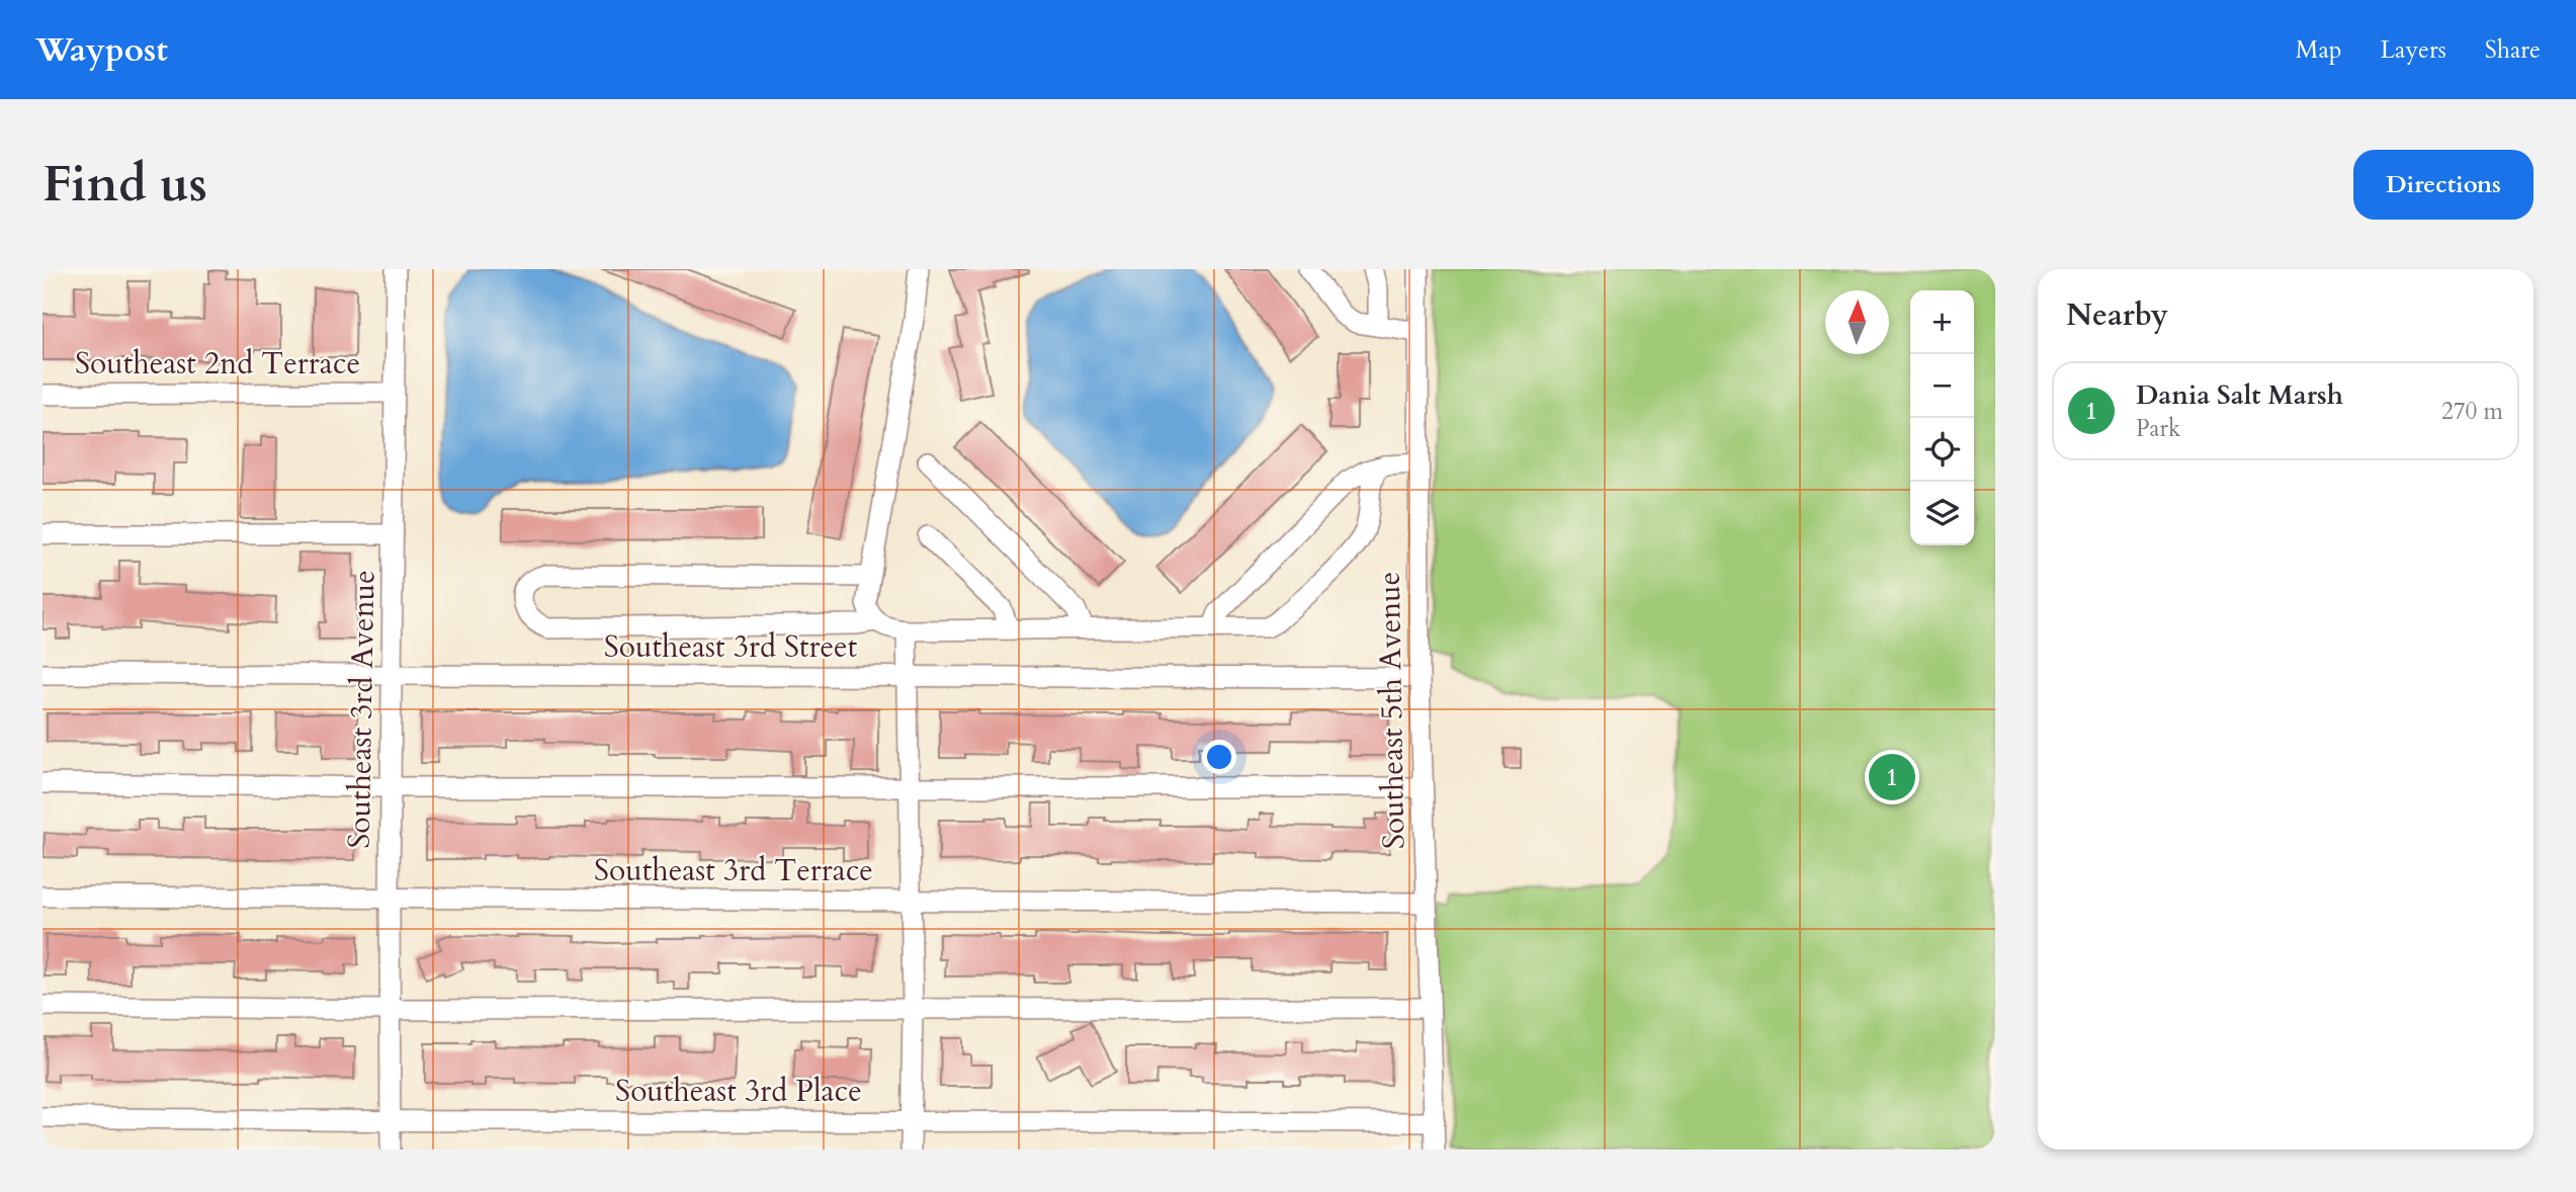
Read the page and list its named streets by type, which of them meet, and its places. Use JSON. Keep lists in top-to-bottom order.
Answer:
{
  "streets": {
    "street": [
      "Southeast 2nd Terrace",
      "Southeast 3rd Street",
      "Southeast 3rd Avenue",
      "Southeast 5th Avenue",
      "Southeast 3rd Terrace",
      "Southeast 3rd Place"
    ]
  },
  "crossings": [
    ["Southeast 2nd Terrace", "Southeast 3rd Avenue"],
    ["Southeast 3rd Street", "Southeast 3rd Avenue"],
    ["Southeast 3rd Street", "Southeast 5th Avenue"],
    ["Southeast 3rd Avenue", "Southeast 3rd Terrace"],
    ["Southeast 3rd Avenue", "Southeast 3rd Place"],
    ["Southeast 5th Avenue", "Southeast 3rd Terrace"],
    ["Southeast 5th Avenue", "Southeast 3rd Place"]
  ],
  "north": "top",
  "page": {
    "header": "Waypost",
    "nav": ["Map", "Layers", "Share"],
    "buttons": "Directions",
    "title": "Find us",
    "heading": "Nearby",
    "map_buttons": ["+", "−"],
    "list": [
      {
        "mark": "1",
        "name": "Dania Salt Marsh",
        "note": "Park",
        "value": "270 m"
      }
    ],
    "pins": "1"
  }
}
